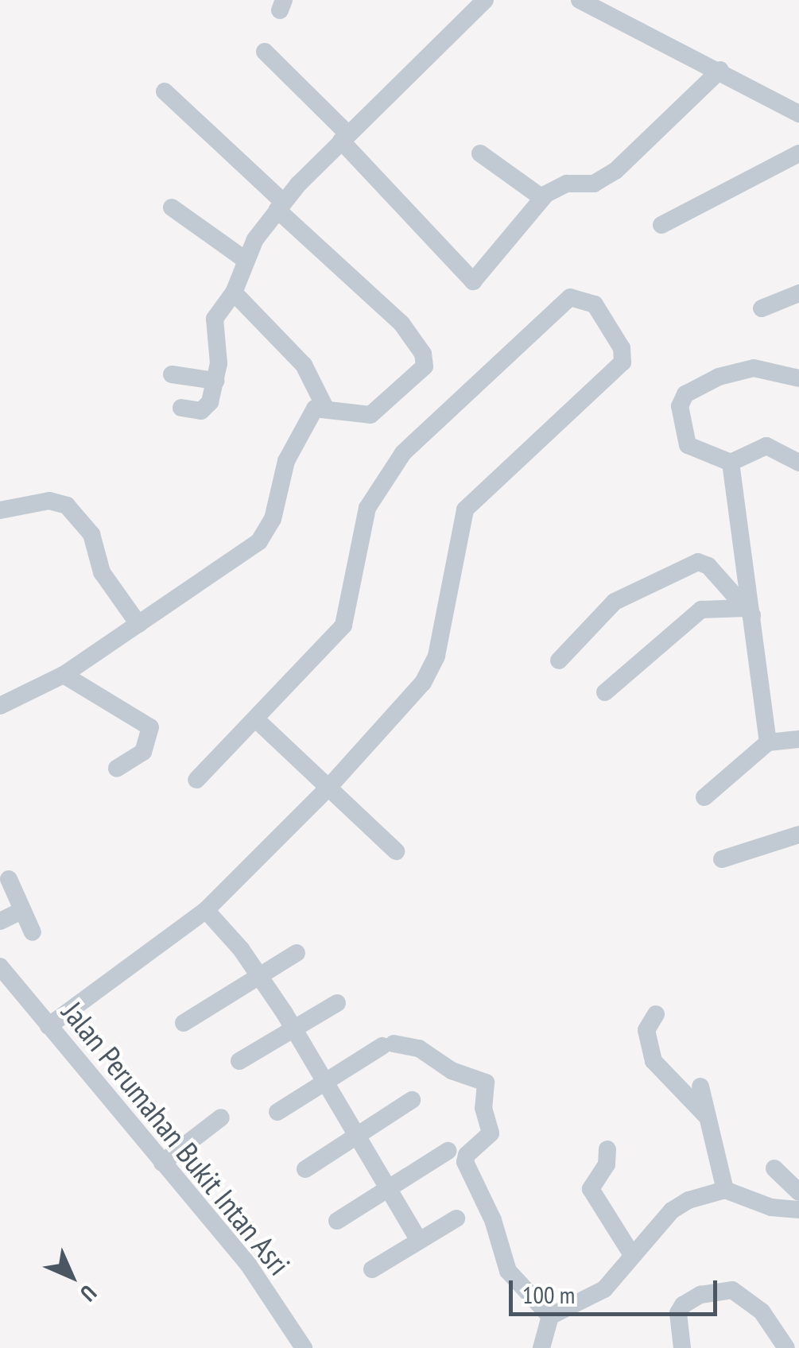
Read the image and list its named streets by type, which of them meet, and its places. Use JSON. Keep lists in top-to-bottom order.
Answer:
{
  "streets": {
    "street": ["Jalan Perumahan Bukit Intan Asri"]
  },
  "scale_bar": "100 m",
  "north": "bottom right"
}
